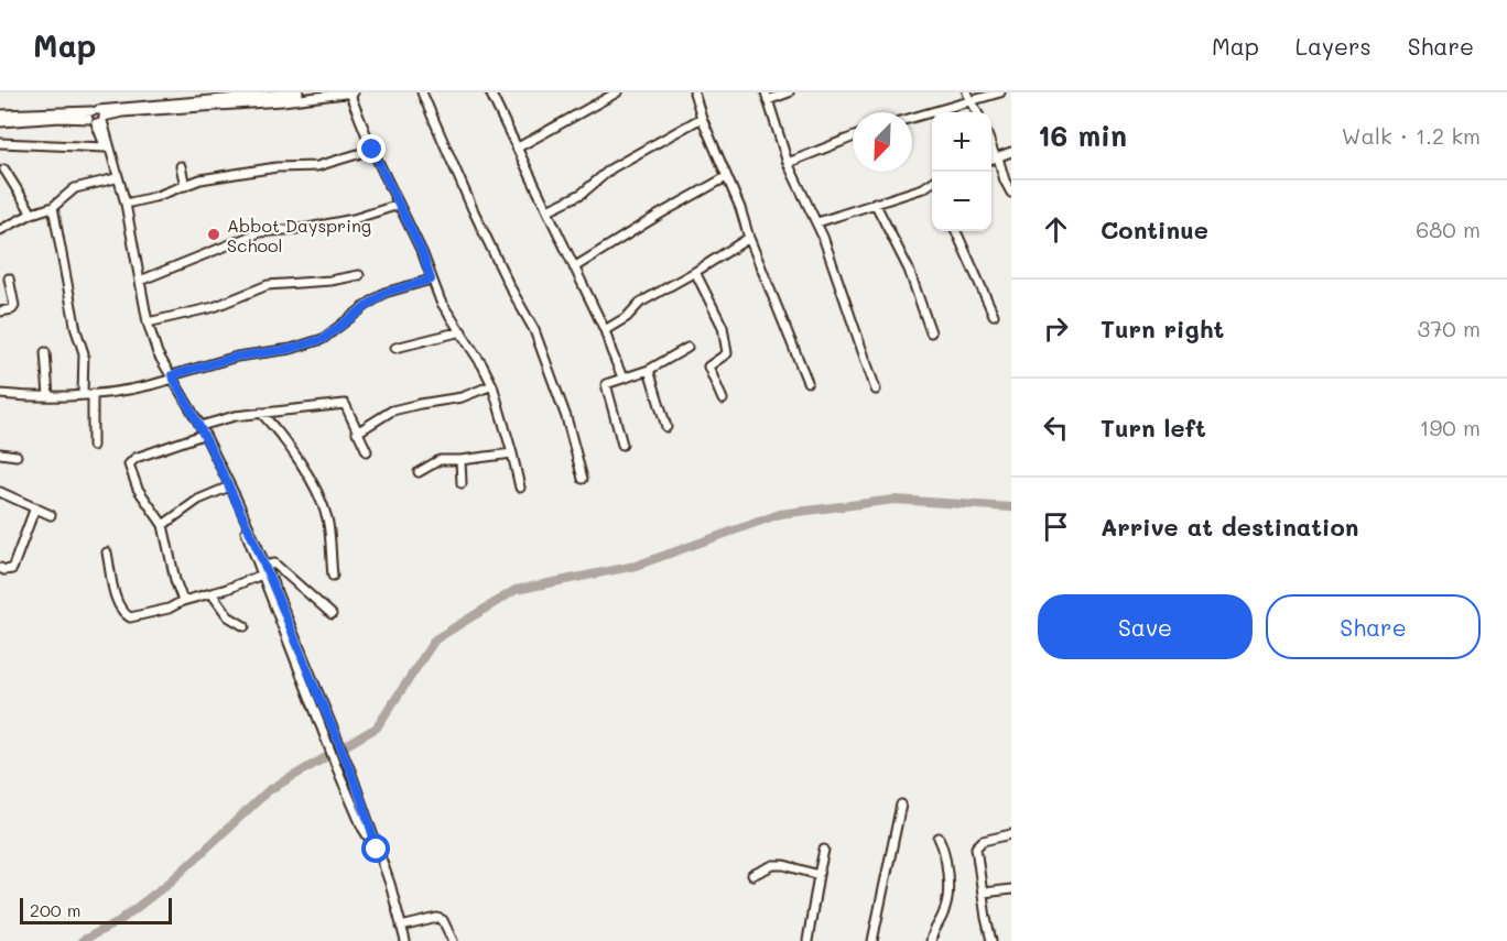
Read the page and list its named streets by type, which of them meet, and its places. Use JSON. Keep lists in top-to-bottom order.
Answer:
{
  "places": ["Abbot Dayspring School"],
  "scale_bar": "200 m",
  "north": "bottom left",
  "page": {
    "header": "Map",
    "nav": ["Map", "Layers", "Share"],
    "heading": ["16 min", "Walk · 1.2 km"],
    "map_buttons": ["+", "−"],
    "list": [
      ["Continue", "680 m"],
      ["Turn right", "370 m"],
      ["Turn left", "190 m"],
      "Arrive at destination"
    ],
    "buttons": ["Save", "Share"],
    "scale": "200 m"
  }
}
